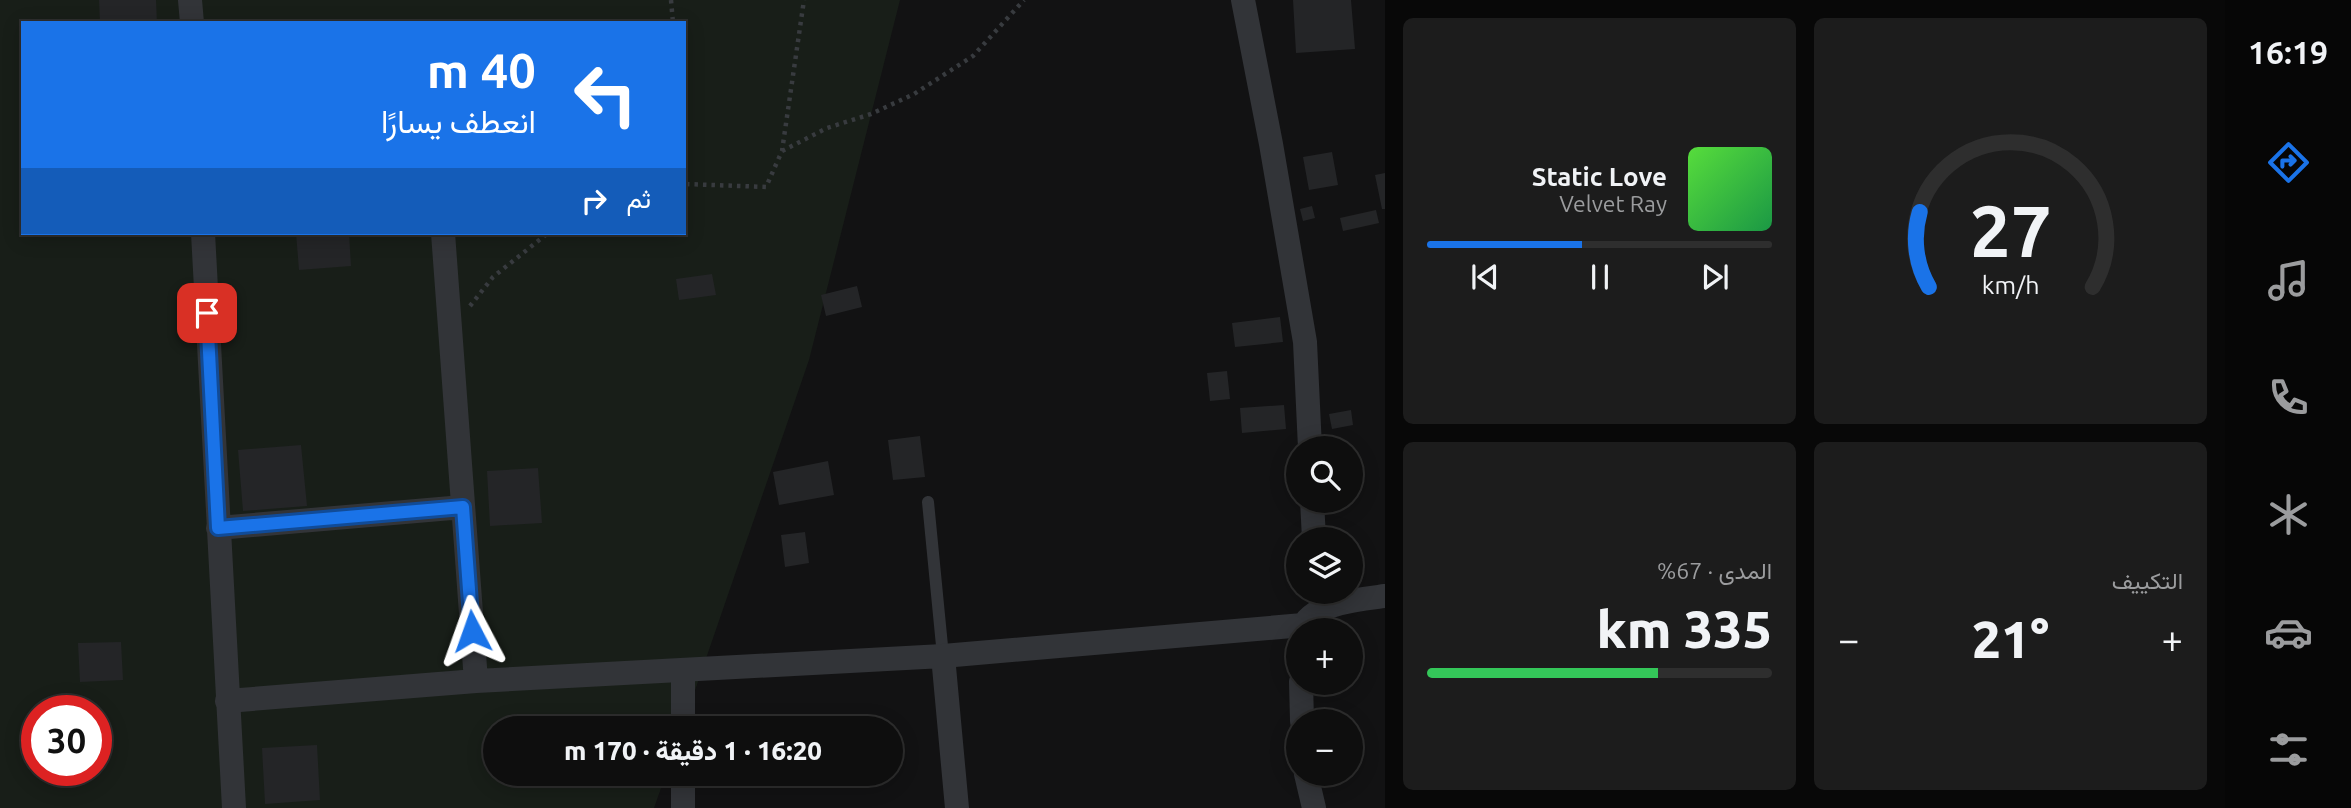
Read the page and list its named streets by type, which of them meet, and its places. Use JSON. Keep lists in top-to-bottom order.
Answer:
{
  "page": {
    "tabs": "16:19",
    "turn": ["40 m", "انعطف يسارًا"],
    "song": ["Static Love", "Velvet Ray"],
    "then": "ثم",
    "map_buttons": ["+", "−"],
    "tile": [
      "التكييف",
      ["المدى · 67%", "335 km"]
    ],
    "heat": ["−", "21°", "+"],
    "limit": "30",
    "trip": "16:20 · 1 دقيقة · 170 m",
    "gauge": ["27", "km/h"]
  }
}
